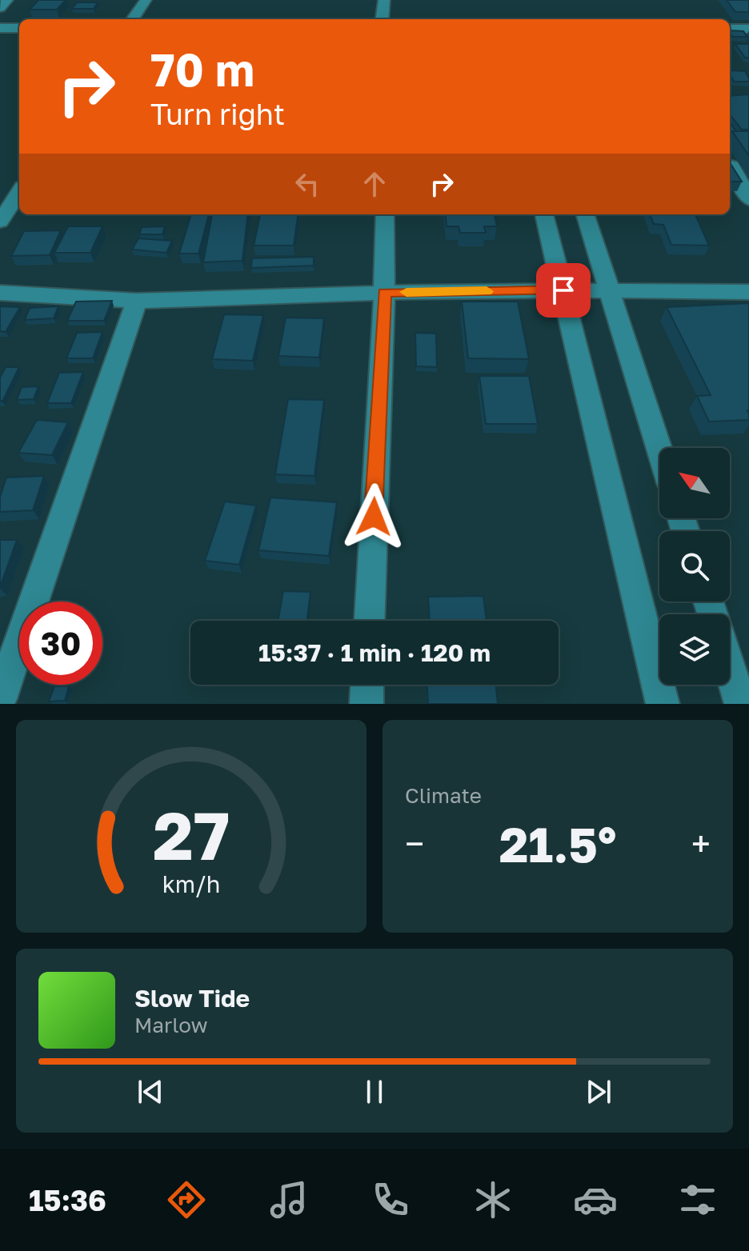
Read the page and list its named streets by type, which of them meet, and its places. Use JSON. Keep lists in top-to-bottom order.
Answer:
{
  "north": "top left",
  "page": {
    "turn": ["70 m", "Turn right"],
    "limit": "30",
    "trip": "15:37 · 1 min · 120 m",
    "tile": "Climate",
    "heat": ["−", "21.5°", "+"],
    "song": ["Slow Tide", "Marlow"],
    "tabs": "15:36",
    "gauge": ["27", "km/h"]
  }
}
